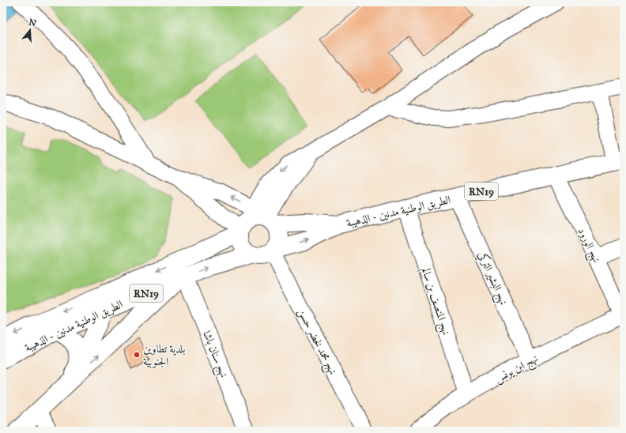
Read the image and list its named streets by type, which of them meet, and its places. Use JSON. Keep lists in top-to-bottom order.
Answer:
{
  "streets": {
    "main road": ["RN19", "الطريق الوطنية مدنين - الذهيبة"],
    "street": [
      "نهج الورود",
      "نهج البشير التركي",
      "نهج المنصف بن سالم",
      "نهج محمد لخضر حسن",
      "نهج سنان باشا",
      "نهج ابن يونس"
    ]
  },
  "crossings": [
    ["RN19", "الطريق الوطنية مدنين - الذهيبة"],
    ["RN19", "نهج محمد لخضر حسن"],
    ["الطريق الوطنية مدنين - الذهيبة", "نهج الورود"],
    ["الطريق الوطنية مدنين - الذهيبة", "نهج البشير التركي"],
    ["الطريق الوطنية مدنين - الذهيبة", "نهج المنصف بن سالم"],
    ["الطريق الوطنية مدنين - الذهيبة", "نهج محمد لخضر حسن"],
    ["الطريق الوطنية مدنين - الذهيبة", "نهج سنان باشا"],
    ["نهج الورود", "نهج ابن يونس"],
    ["نهج البشير التركي", "نهج ابن يونس"],
    ["نهج المنصف بن سالم", "نهج ابن يونس"]
  ],
  "places": ["بلدية تطاوين الجنوبية"],
  "north": "top"
}
